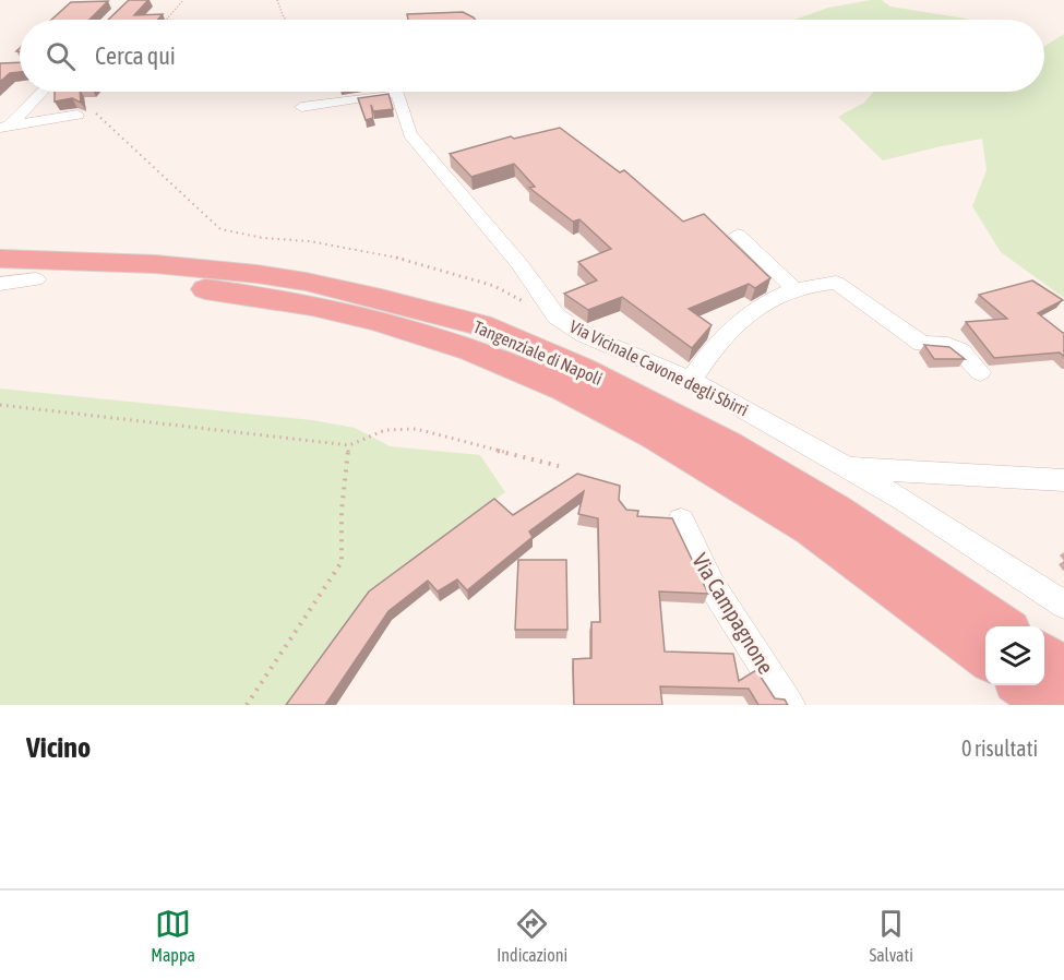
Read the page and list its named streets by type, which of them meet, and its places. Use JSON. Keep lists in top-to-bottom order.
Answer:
{
  "streets": {
    "highway": ["Tangenziale di Napoli"],
    "street": ["Via Vicinale Cavone degli Sbirri", "Via Campagnone"]
  },
  "page": {
    "search": "Cerca qui",
    "heading": ["Vicino", "0 risultati"],
    "nav": ["Mappa", "Indicazioni", "Salvati"]
  }
}
